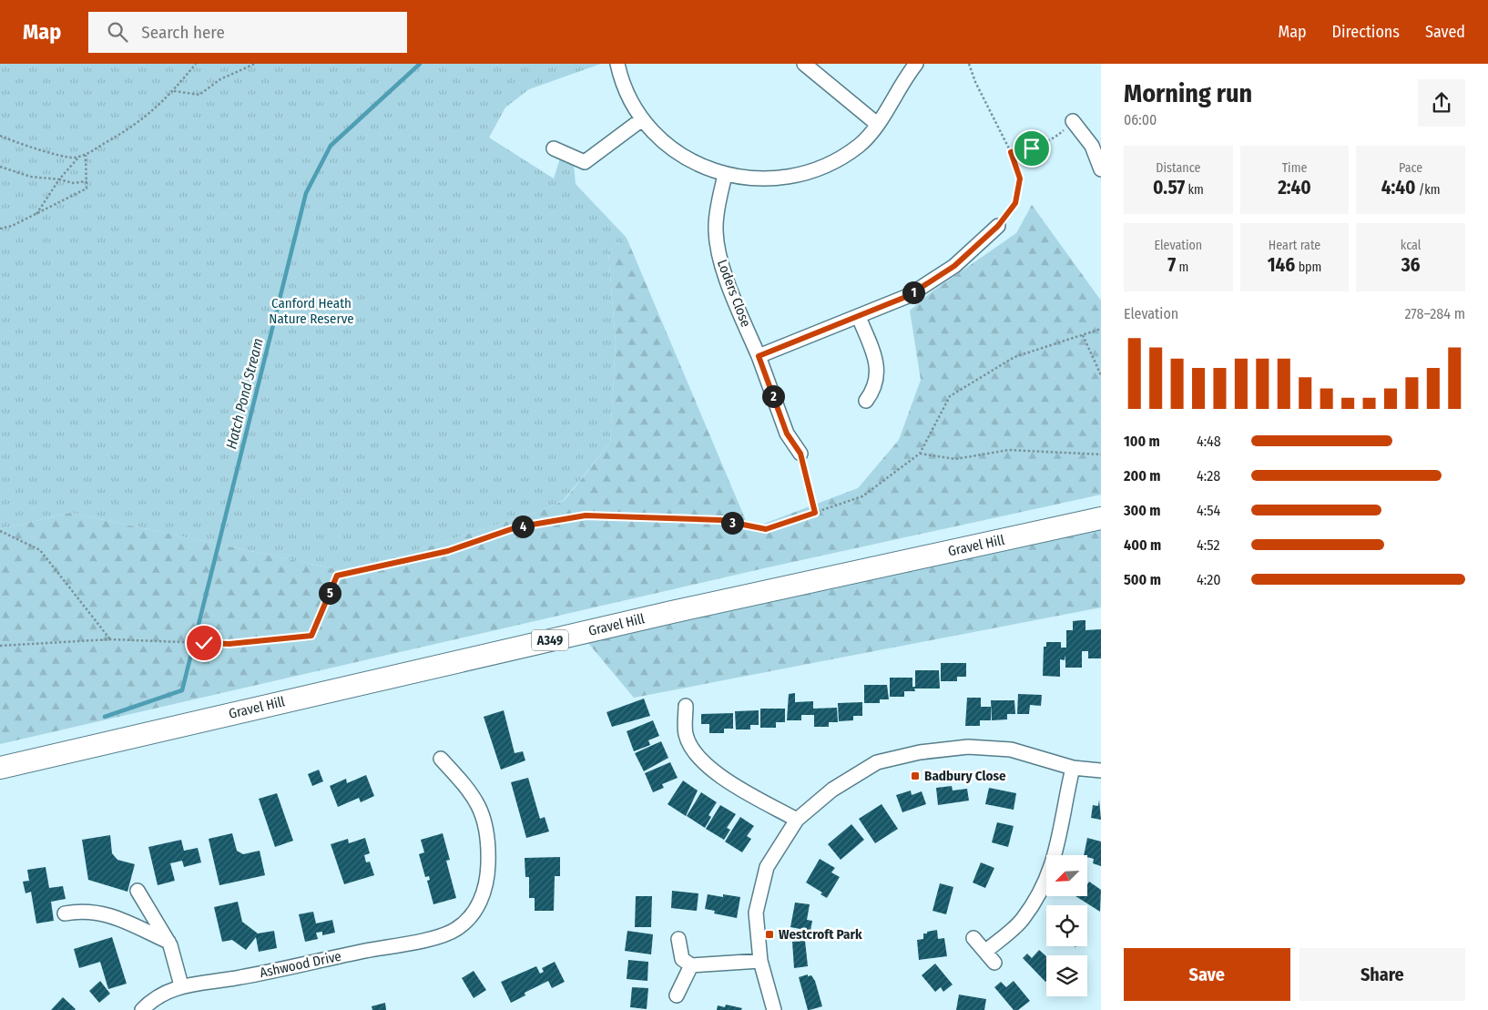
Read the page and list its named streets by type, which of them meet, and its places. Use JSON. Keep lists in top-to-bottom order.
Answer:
{
  "streets": {
    "main road": ["Gravel Hill", "A349"],
    "street": ["Loders Close", "Ashwood Drive"]
  },
  "water": ["Hatch Pond Stream"],
  "parks": ["Canford Heath Nature Reserve"],
  "places": {
    "transit": ["Badbury Close", "Westcroft Park"]
  },
  "north": "bottom left",
  "page": {
    "header": "Map",
    "search": "Search here",
    "nav": ["Map", "Directions", "Saved"],
    "heading": ["Morning run", "06:00"],
    "stats": [
      ["Distance", "0.57 km"],
      ["Time", "2:40"],
      ["Pace", "4:40 /km"],
      ["Elevation", "7 m"],
      ["Heart rate", "146 bpm"],
      ["kcal", "36"]
    ],
    "pins": [
      "1",
      "2",
      "3",
      "4",
      "5"
    ],
    "chart": ["Elevation", "278–284 m"],
    "list": [
      {
        "name": "100 m",
        "note": "4:48"
      },
      {
        "name": "200 m",
        "note": "4:28"
      },
      {
        "name": "300 m",
        "note": "4:54"
      },
      {
        "name": "400 m",
        "note": "4:52"
      },
      {
        "name": "500 m",
        "note": "4:20"
      }
    ],
    "buttons": ["Save", "Share"]
  }
}
